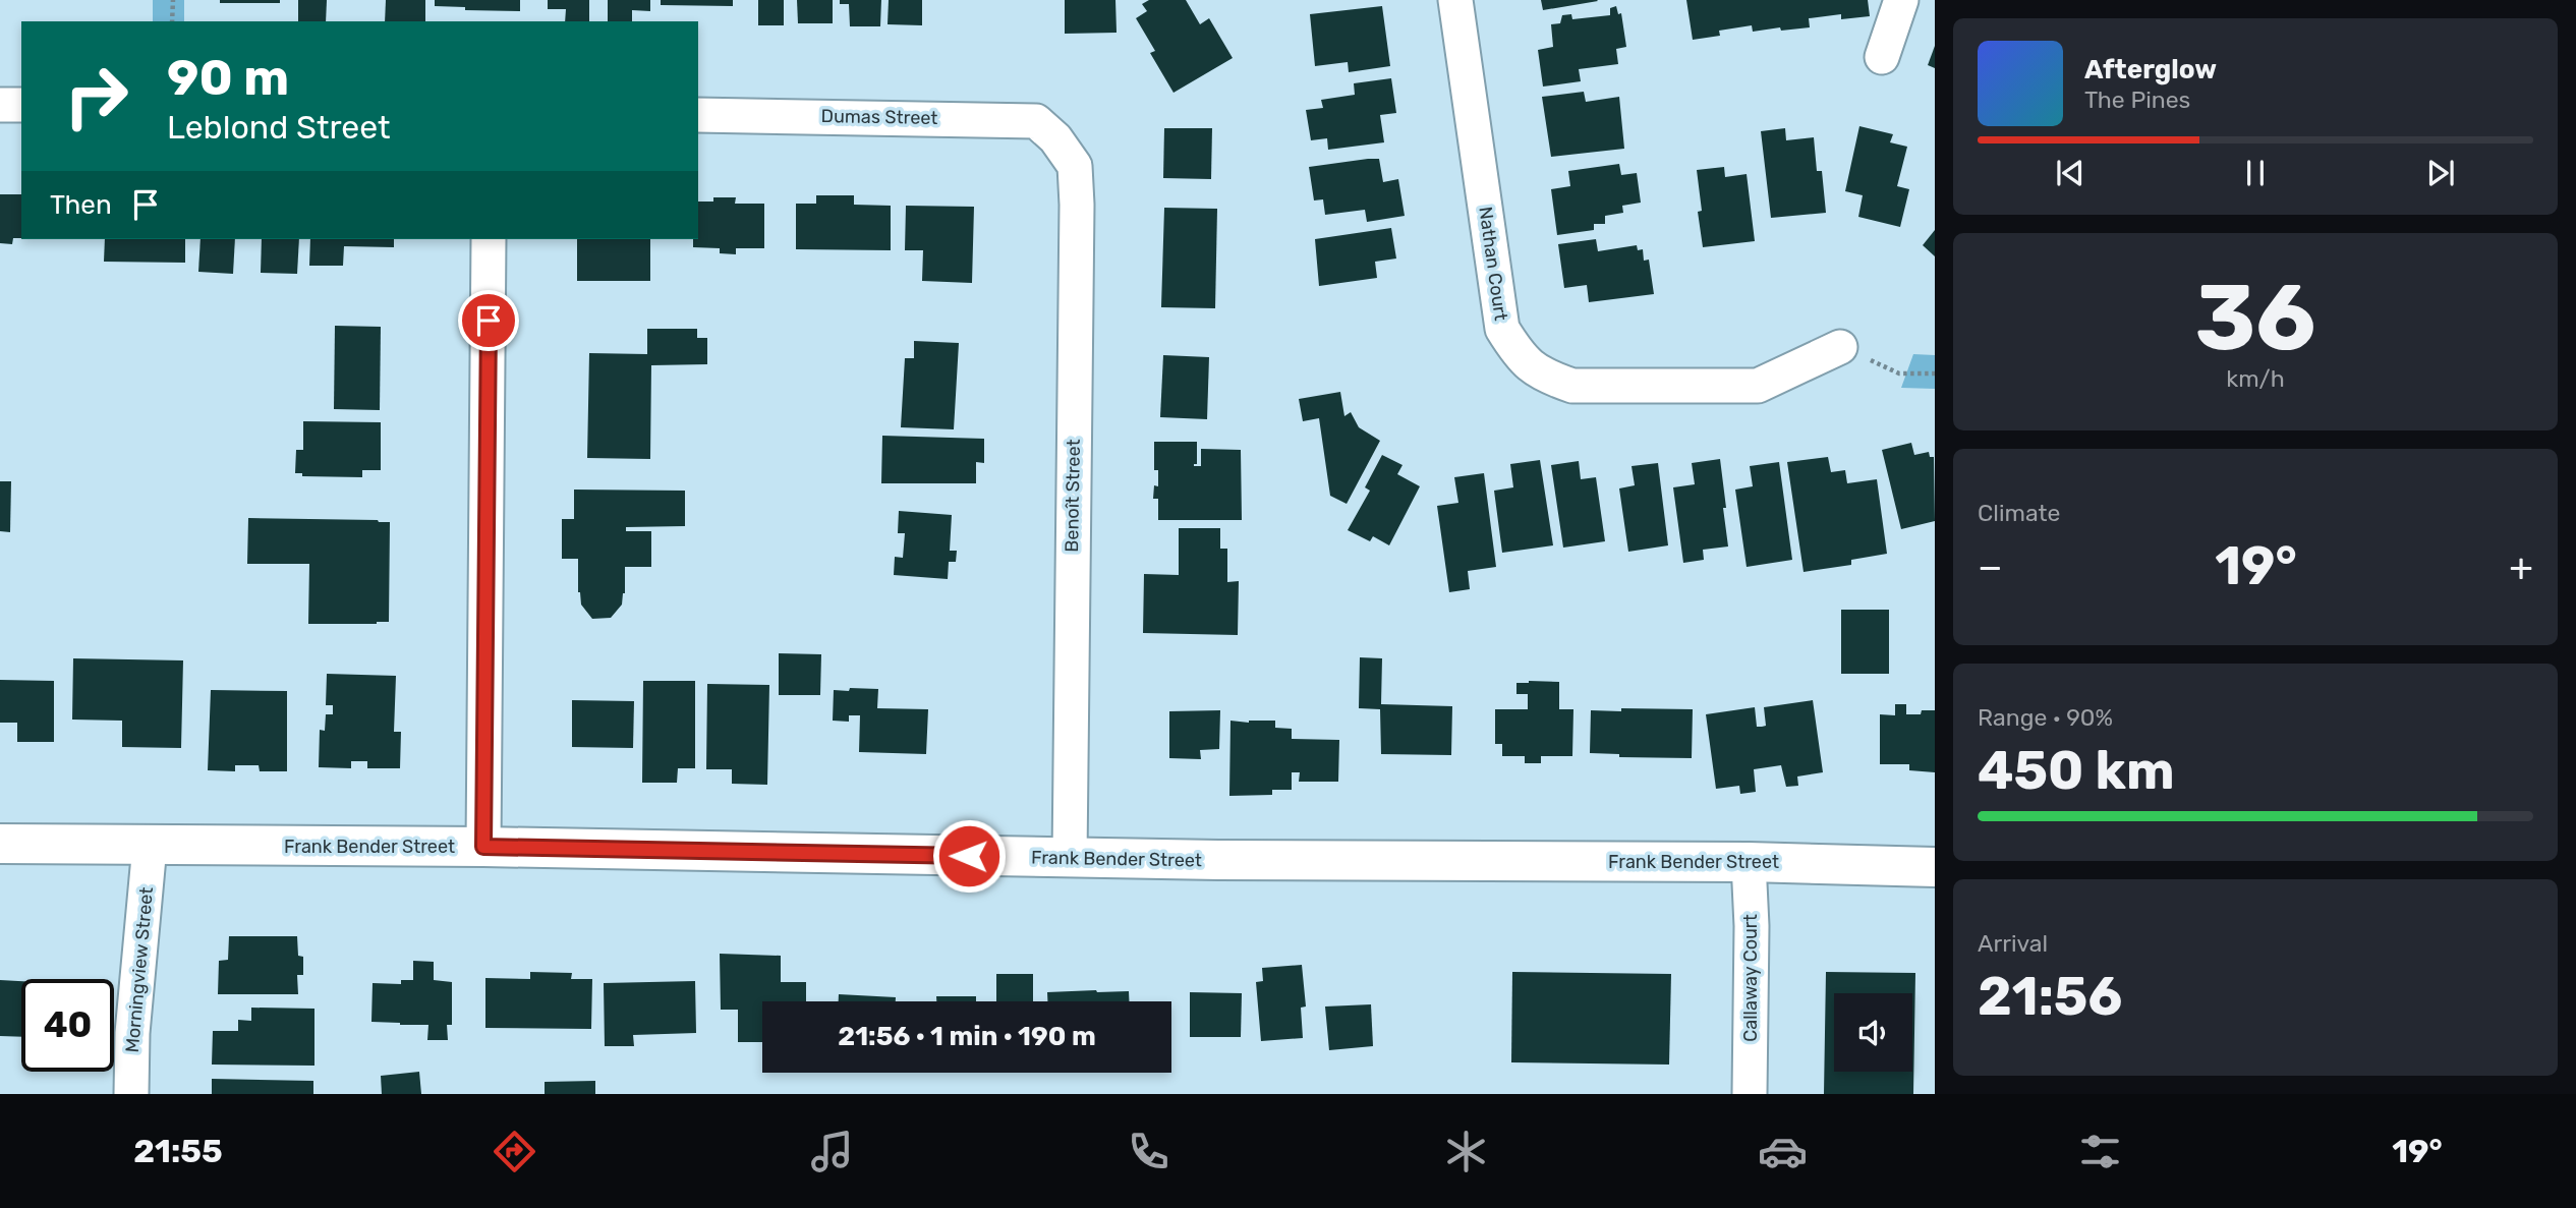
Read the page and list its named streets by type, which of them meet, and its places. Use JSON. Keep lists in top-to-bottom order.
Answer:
{
  "streets": {
    "street": [
      "Dumas Street",
      "Nathan Court",
      "Benoît Street",
      "Frank Bender Street",
      "Morningview Street",
      "Callaway Court"
    ]
  },
  "crossings": [
    ["Dumas Street", "Benoît Street"],
    ["Benoît Street", "Frank Bender Street"],
    ["Frank Bender Street", "Morningview Street"],
    ["Frank Bender Street", "Callaway Court"]
  ],
  "page": {
    "turn": ["90 m", "Leblond Street"],
    "song": ["Afterglow", "The Pines"],
    "then": "Then",
    "tile": [
      ["36", "km/h"],
      "Climate",
      ["Range · 90%", "450 km"],
      ["Arrival", "21:56"]
    ],
    "heat": ["−", "19°", "+"],
    "limit": "40",
    "trip": "21:56 · 1 min · 190 m",
    "tabs": ["21:55", "19°"]
  }
}
